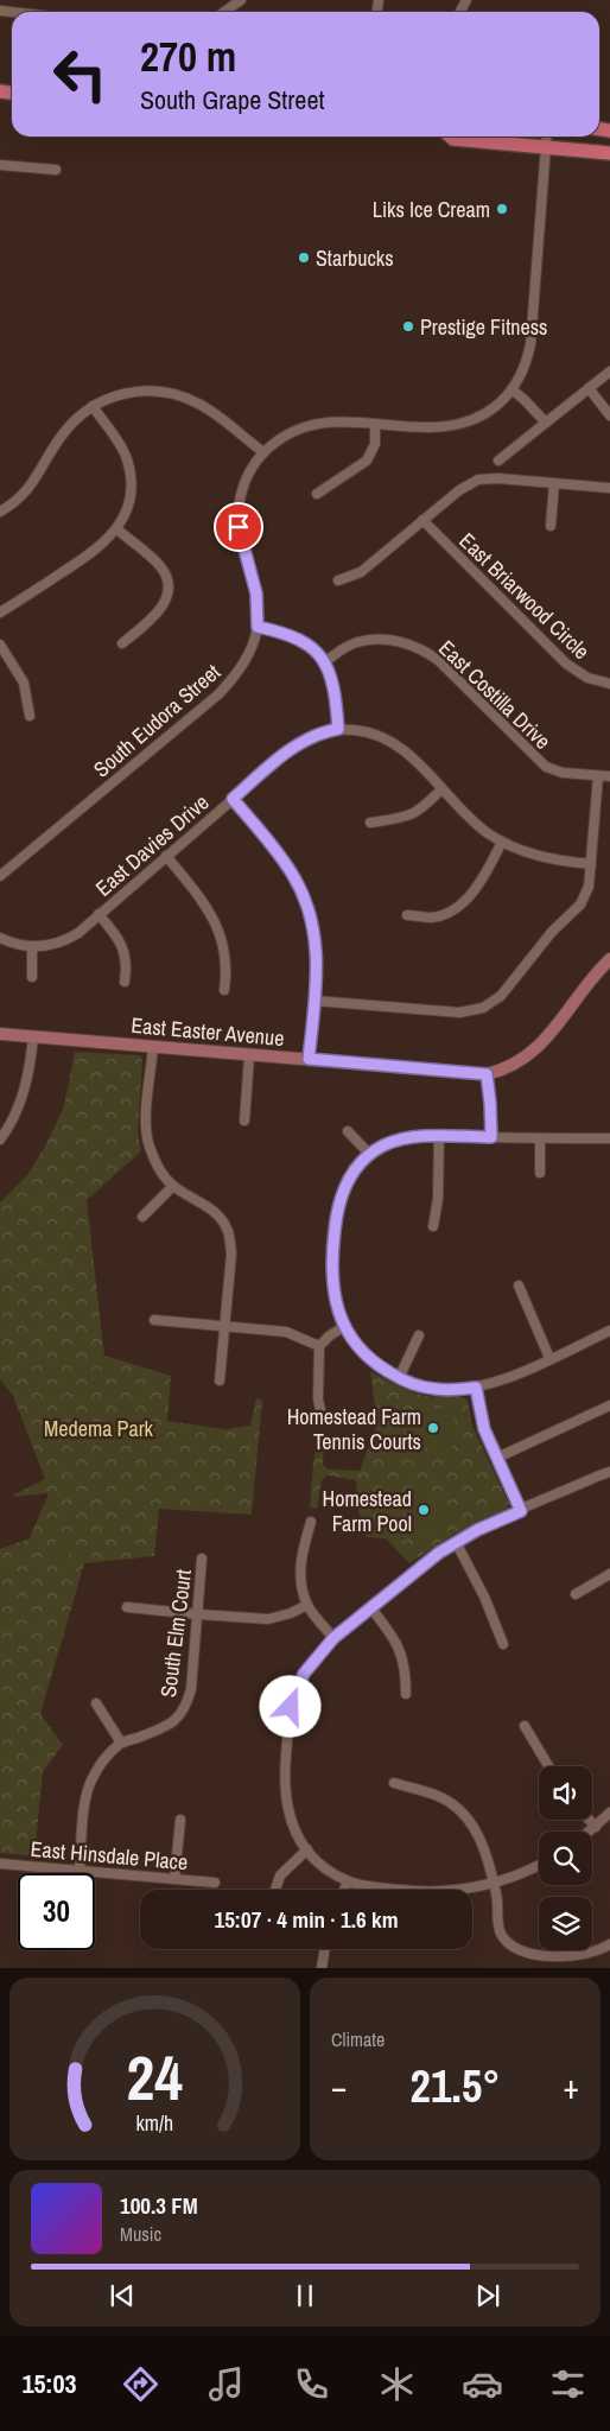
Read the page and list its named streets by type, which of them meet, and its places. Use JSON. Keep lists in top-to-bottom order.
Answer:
{
  "streets": {
    "street": [
      "East Briarwood Circle",
      "East Costilla Drive",
      "South Eudora Street",
      "East Davies Drive",
      "East Easter Avenue",
      "South Elm Court",
      "East Hinsdale Place"
    ]
  },
  "crossings": [
    ["South Elm Court", "East Hinsdale Place"]
  ],
  "parks": ["Medema Park"],
  "places": [
    "Liks Ice Cream",
    "Starbucks",
    "Prestige Fitness",
    "Homestead Farm Tennis Courts",
    "Homestead Farm Pool"
  ],
  "page": {
    "turn": ["270 m", "South Grape Street"],
    "limit": "30",
    "trip": "15:07 · 4 min · 1.6 km",
    "tile": "Climate",
    "heat": ["−", "21.5°", "+"],
    "song": ["100.3 FM", "Music"],
    "tabs": "15:03",
    "gauge": ["24", "km/h"]
  }
}
